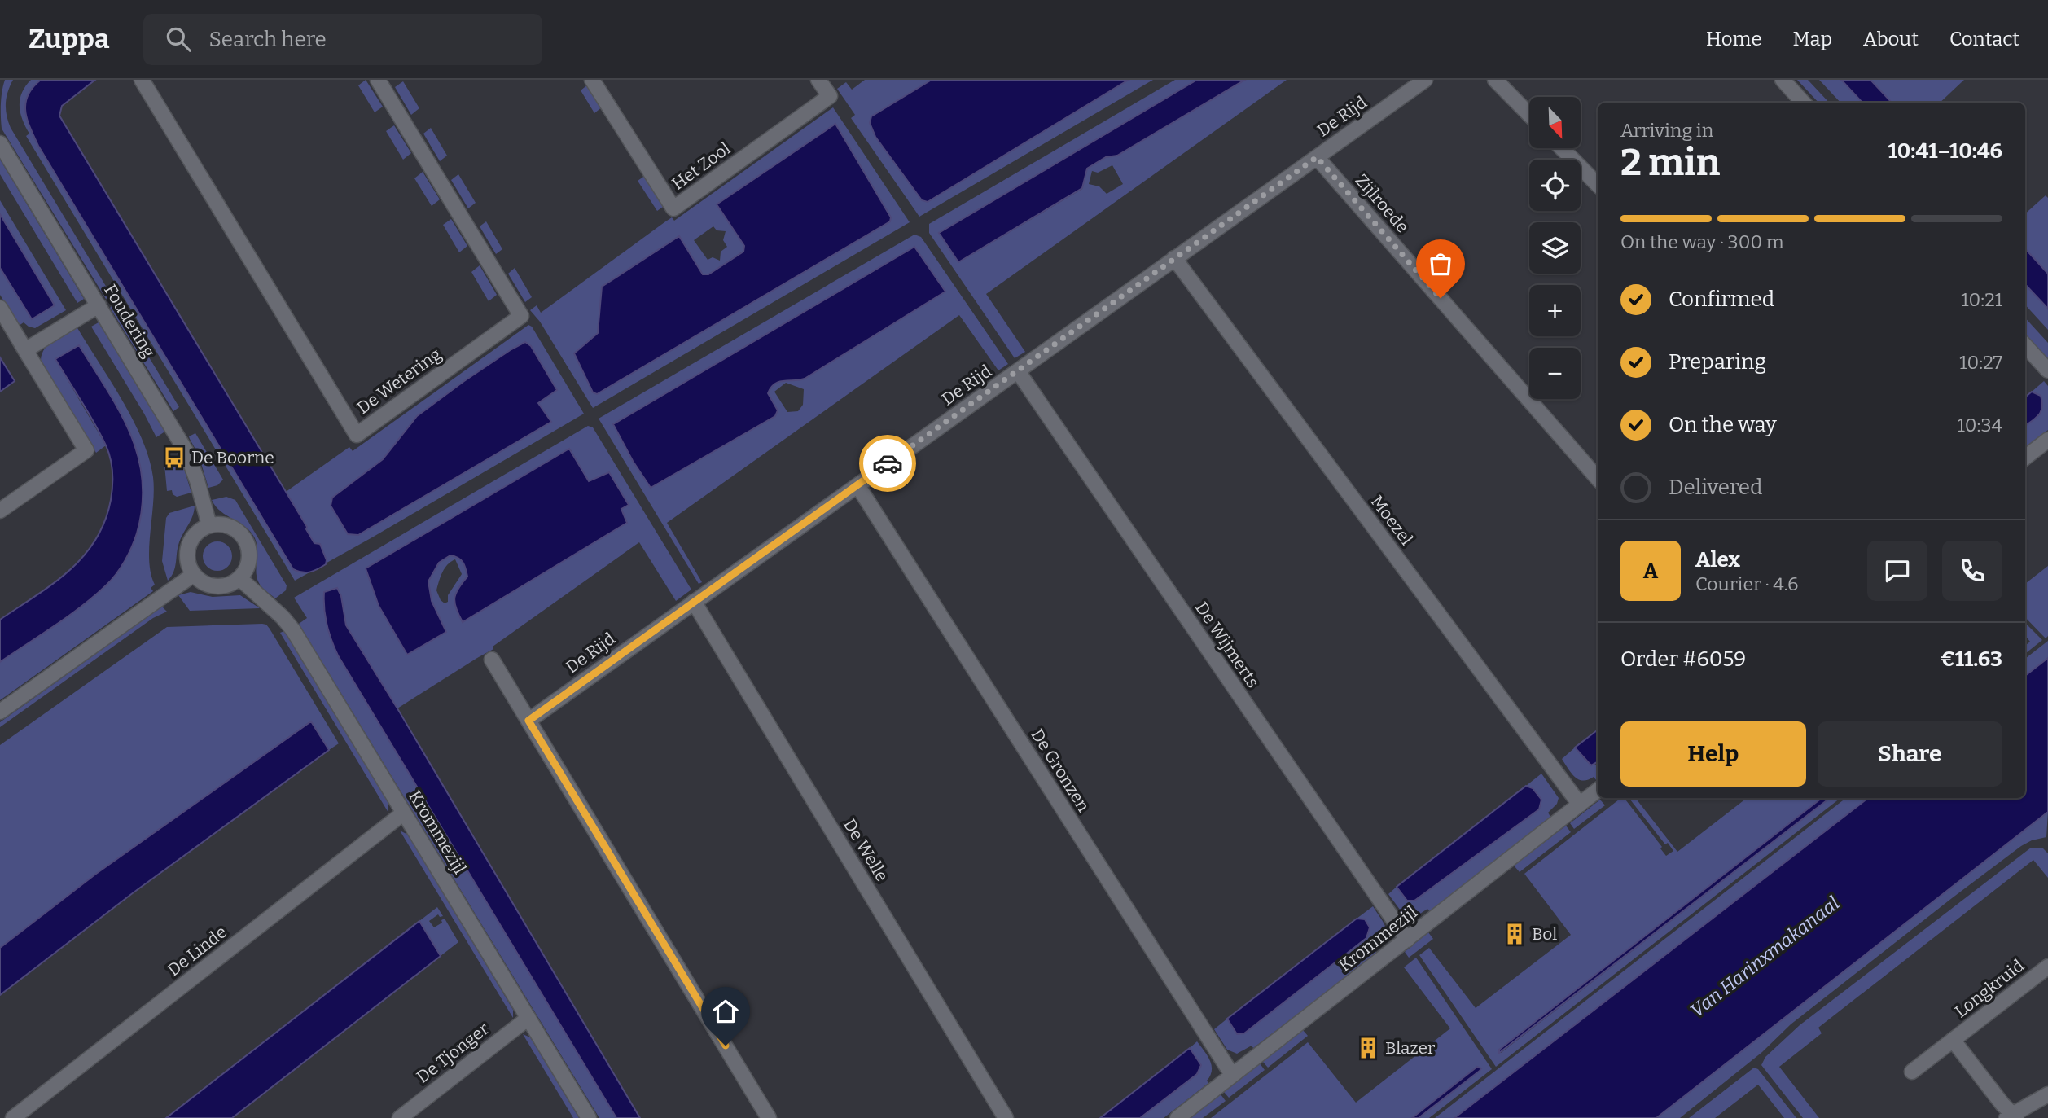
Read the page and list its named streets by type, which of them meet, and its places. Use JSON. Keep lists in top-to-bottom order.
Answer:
{
  "streets": {
    "street": [
      "De Rijd",
      "Het Zool",
      "Zijlroede",
      "Foudering",
      "De Wetering",
      "Moezel",
      "De Wijmerts",
      "De Gronzen",
      "Krommezijl",
      "De Welle",
      "De Linde",
      "Longkruid",
      "De Tjonger"
    ]
  },
  "crossings": [
    ["De Rijd", "Zijlroede"],
    ["De Rijd", "Moezel"],
    ["De Rijd", "De Wijmerts"],
    ["De Rijd", "De Gronzen"],
    ["De Rijd", "De Welle"],
    ["Foudering", "Krommezijl"],
    ["Moezel", "Krommezijl"],
    ["De Wijmerts", "Krommezijl"],
    ["De Gronzen", "Krommezijl"],
    ["Krommezijl", "De Linde"],
    ["Krommezijl", "De Tjonger"]
  ],
  "water": ["Van Harinxmakanaal"],
  "places": {
    "bus stop": ["De Boorne"],
    "building": ["Bol", "Blazer"]
  },
  "north": "bottom right",
  "page": {
    "header": "Zuppa",
    "search": "Search here",
    "nav": [
      "Home",
      "Map",
      "About",
      "Contact"
    ],
    "map_buttons": ["+", "−"],
    "heading": ["2 min", "Arriving in", "10:41–10:46"],
    "panel": [
      "Alex",
      "Courier · 4.6",
      "Order #6059",
      "€11.63"
    ],
    "bar": "On the way · 300 m",
    "list": [
      ["Confirmed", "10:21"],
      ["Preparing", "10:27"],
      ["On the way", "10:34"],
      "Delivered"
    ],
    "round": "A",
    "buttons": ["Help", "Share"]
  }
}
